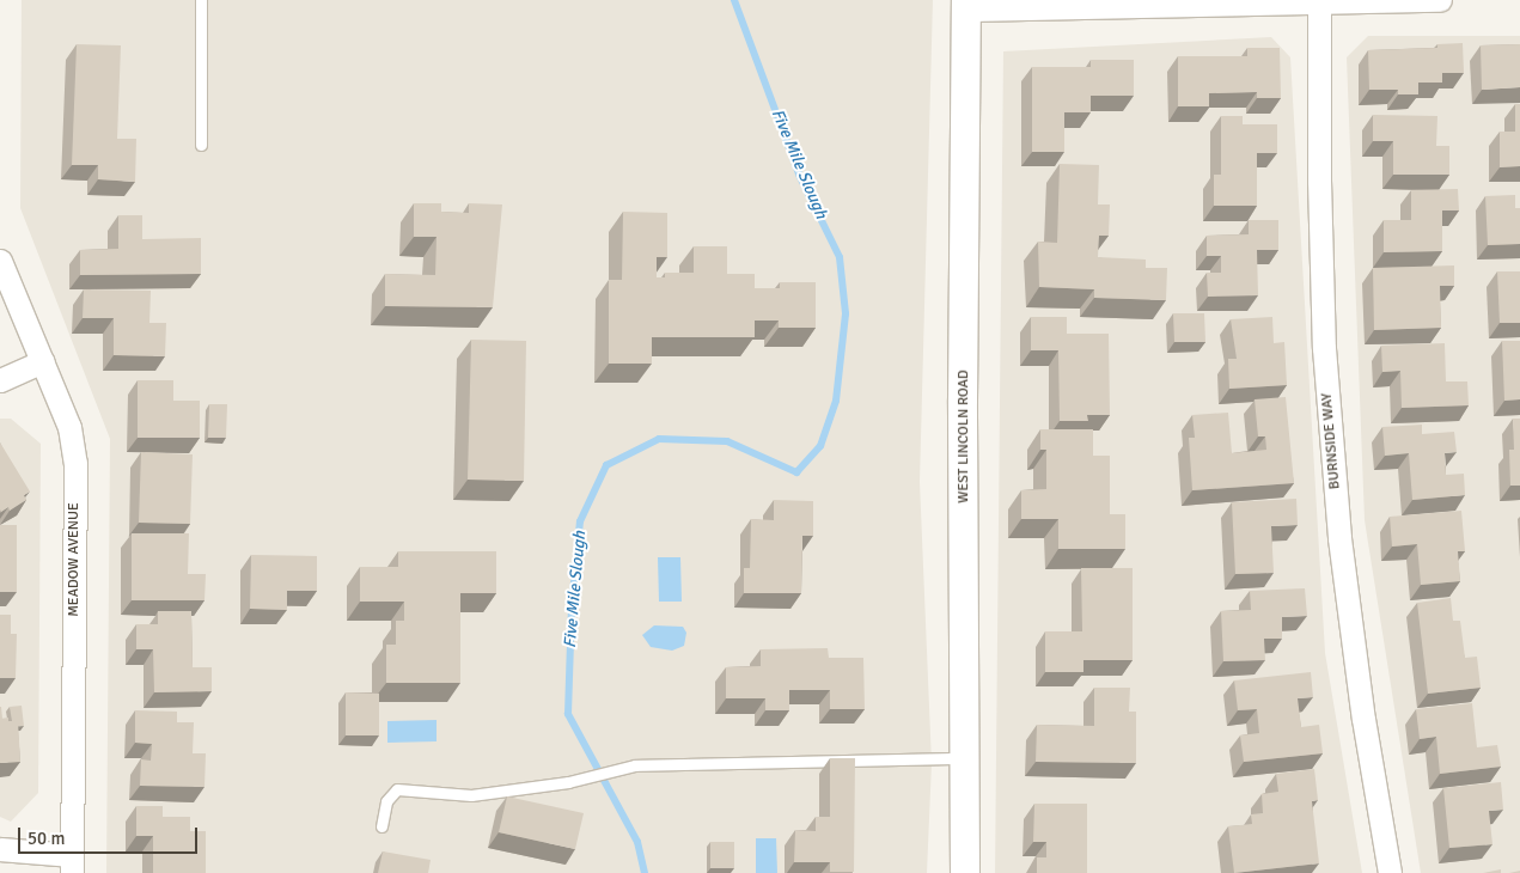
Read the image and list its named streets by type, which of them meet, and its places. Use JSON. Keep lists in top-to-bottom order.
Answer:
{
  "streets": {
    "street": ["WEST LINCOLN ROAD", "BURNSIDE WAY", "MEADOW AVENUE"]
  },
  "water": ["Five Mile Slough"],
  "scale_bar": "50 m"
}
